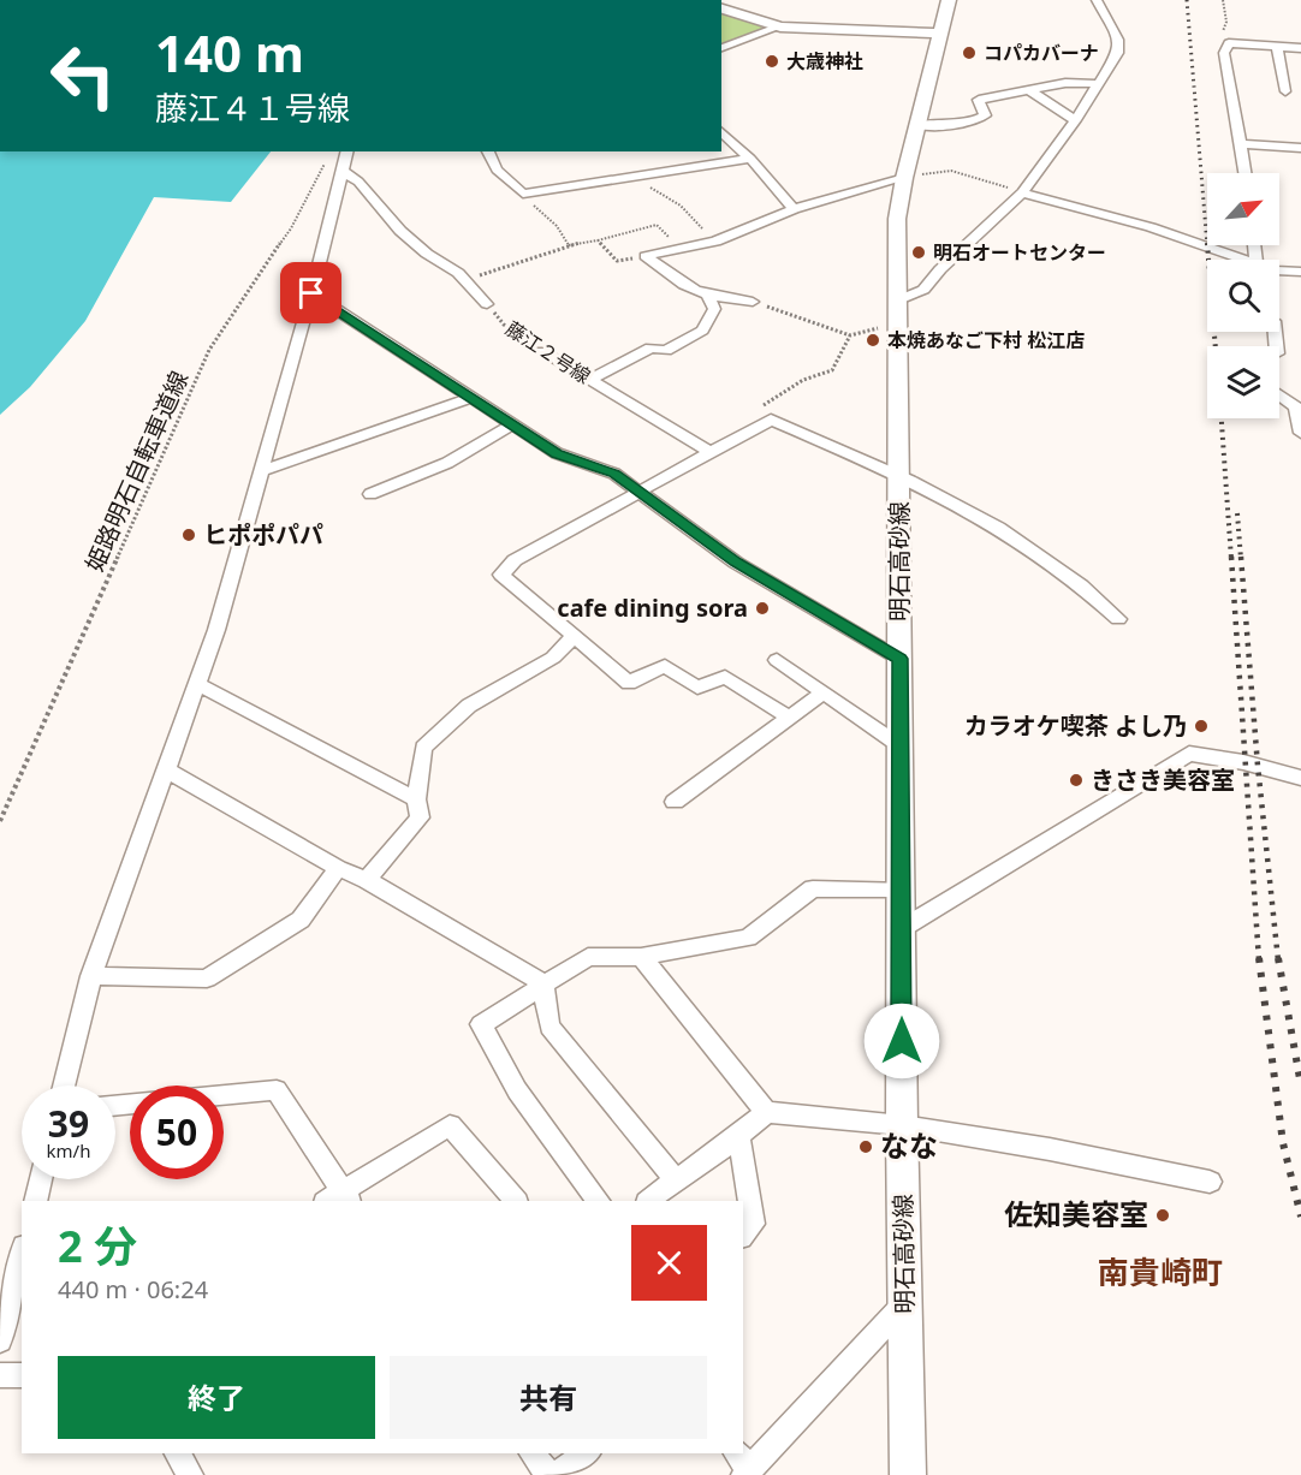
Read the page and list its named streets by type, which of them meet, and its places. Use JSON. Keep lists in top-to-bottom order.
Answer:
{
  "streets": {
    "main road": ["明石高砂線"],
    "street": ["藤江２号線"],
    "path": ["姫路明石自転車道線"]
  },
  "districts": ["南貴崎町"],
  "places": [
    "コパカバーナ",
    "大歳神社",
    "明石オートセンター",
    "本焼あなご下村 松江店",
    "ヒポポパパ",
    "cafe dining sora",
    "カラオケ喫茶 よし乃",
    "きさき美容室",
    "なな",
    "佐知美容室"
  ],
  "north": "top right",
  "page": {
    "turn": ["140 m", "藤江４１号線"],
    "speed": "39 km/h",
    "limit": "50",
    "heading": ["2 分", "440 m · 06:24"],
    "buttons": ["終了", "共有"]
  }
}
